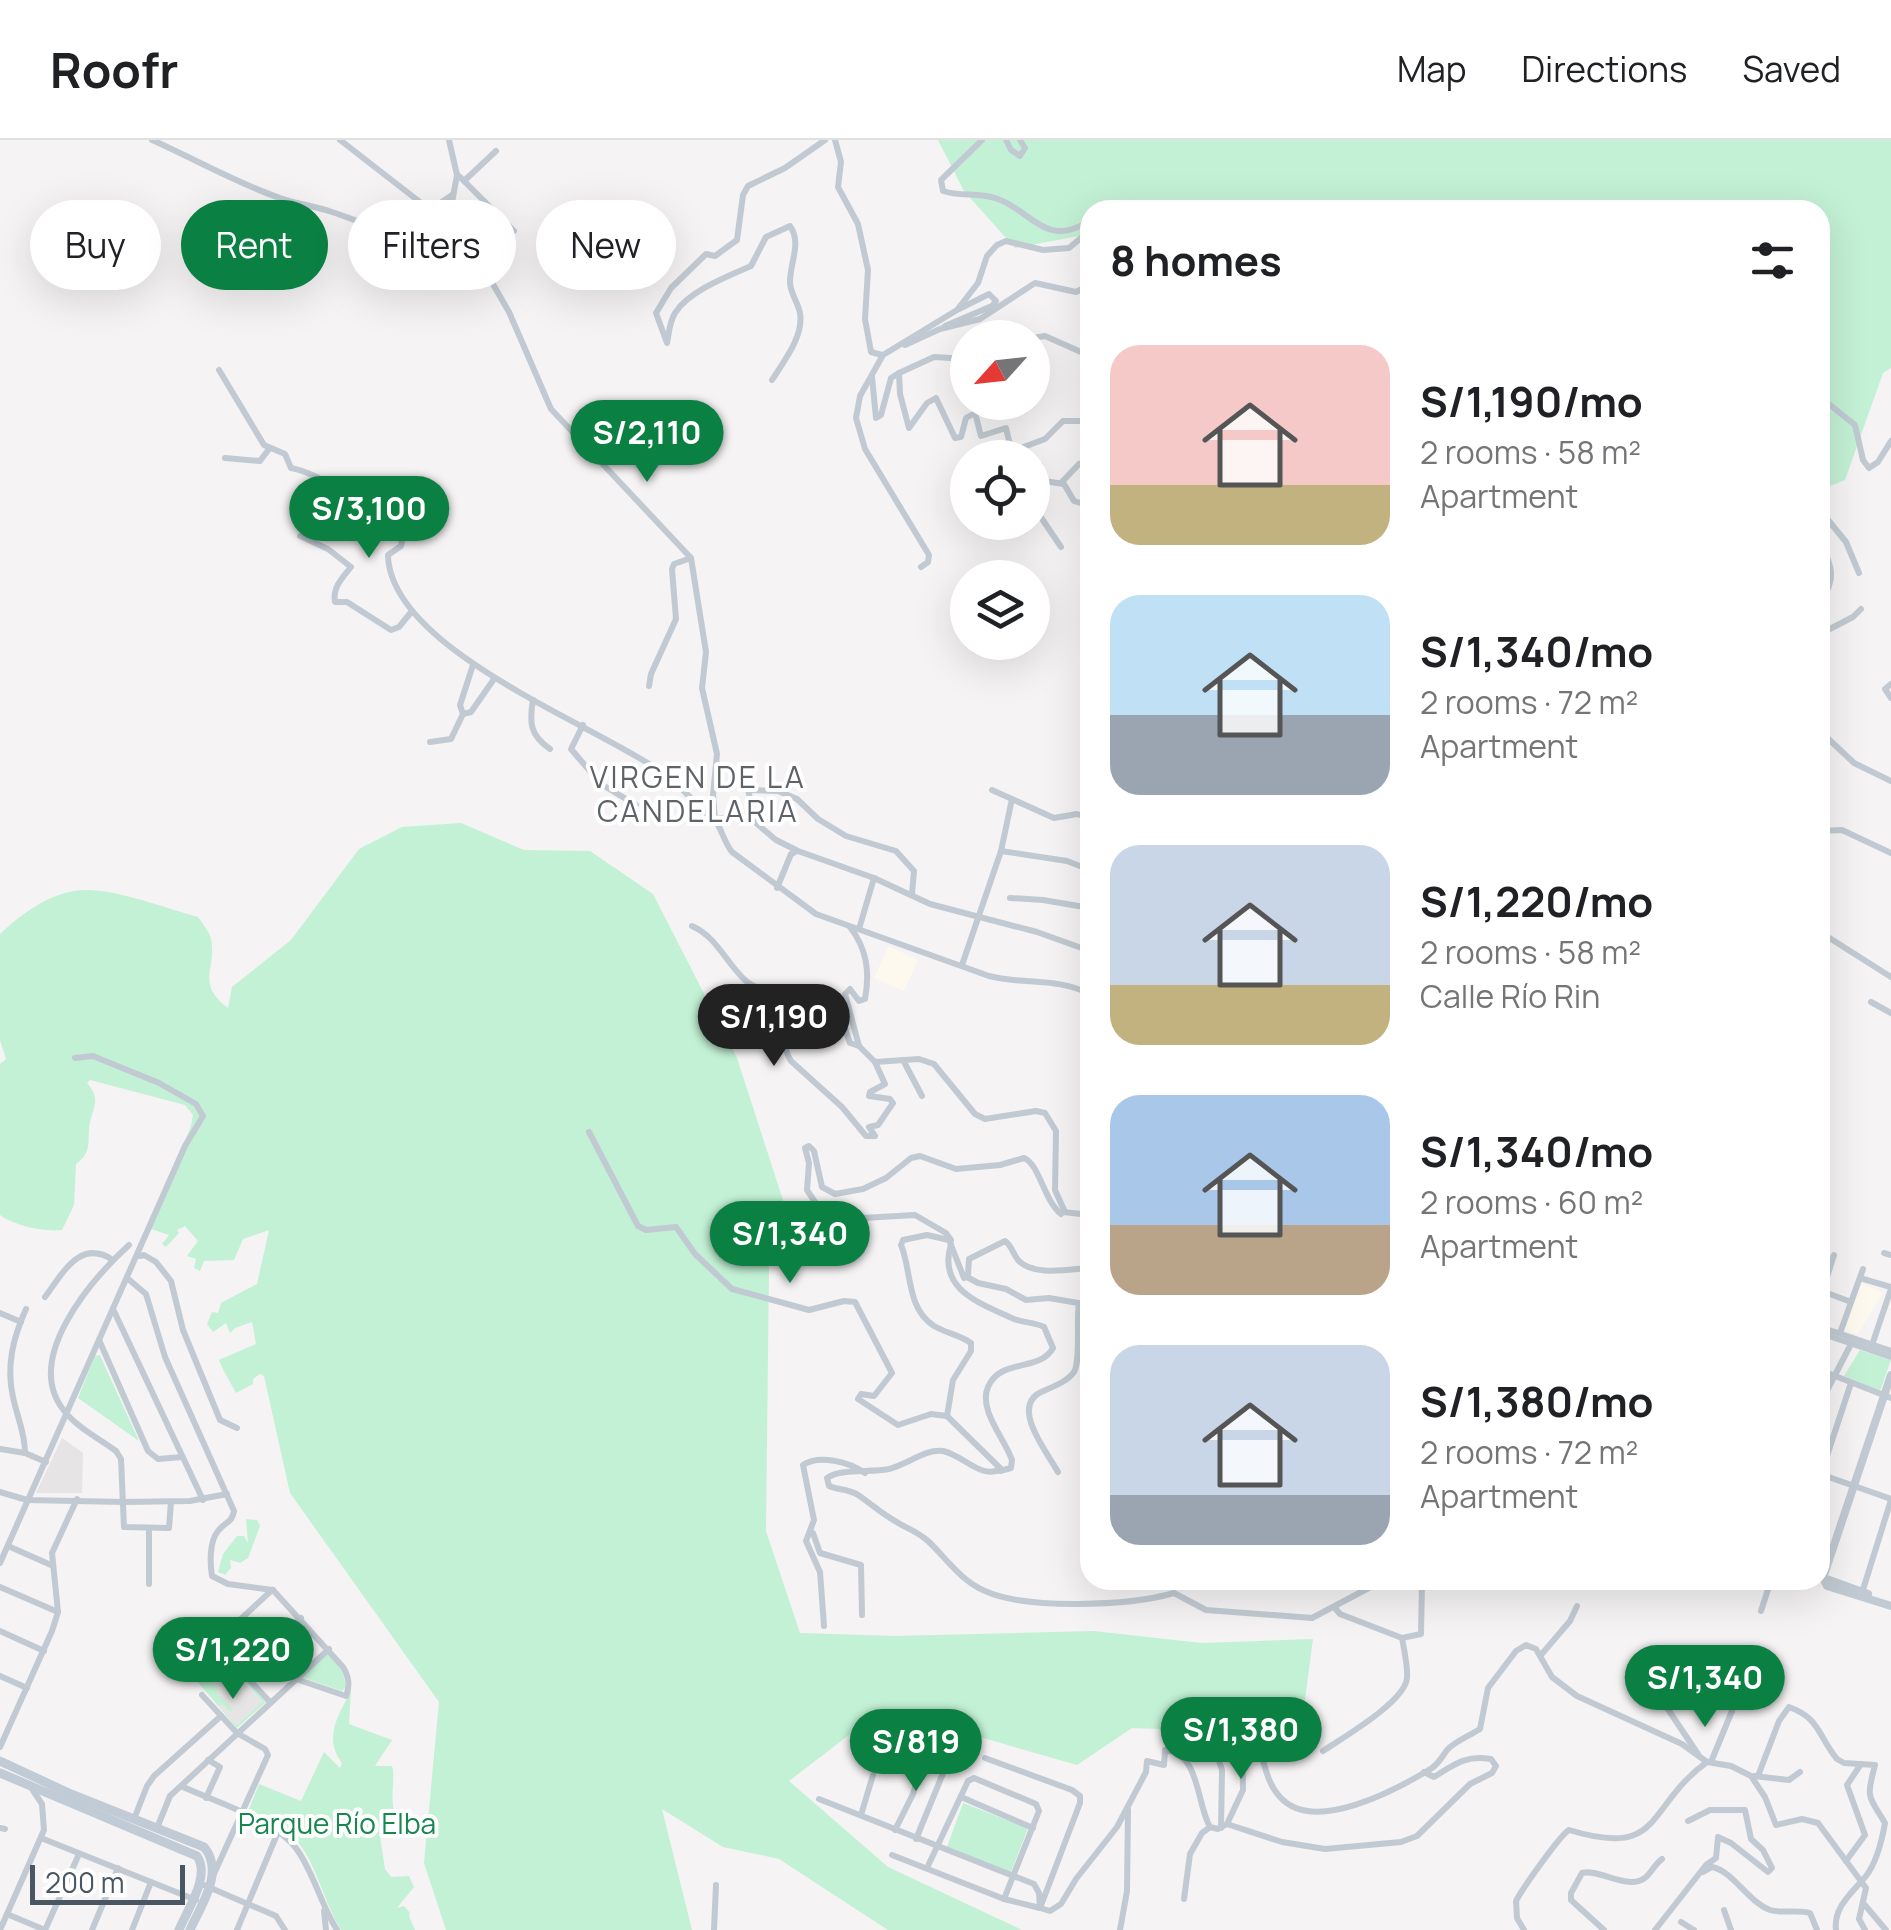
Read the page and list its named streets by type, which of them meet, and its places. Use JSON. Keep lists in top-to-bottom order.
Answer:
{
  "districts": ["VIRGEN DE LA CANDELARIA"],
  "parks": ["Parque Río Elba"],
  "scale_bar": "200 m",
  "north": "bottom left",
  "page": {
    "header": "Roofr",
    "nav": ["Map", "Directions", "Saved"],
    "chip": [
      "Buy",
      "Rent",
      "Filters",
      "New"
    ],
    "heading": "8 homes",
    "list": [
      {
        "name": "S/1,190/mo",
        "note": "2 rooms · 58 m² · Apartment"
      },
      {
        "name": "S/1,340/mo",
        "note": "2 rooms · 72 m² · Apartment"
      },
      {
        "name": "S/1,220/mo",
        "note": "2 rooms · 58 m² · Calle Río Rin"
      },
      {
        "name": "S/1,340/mo",
        "note": "2 rooms · 60 m² · Apartment"
      },
      {
        "name": "S/1,380/mo",
        "note": "2 rooms · 72 m² · Apartment"
      }
    ],
    "price": [
      "S/2,110",
      "S/3,100",
      "S/1,190",
      "S/1,340",
      "S/1,220",
      "S/1,340",
      "S/1,380",
      "S/819"
    ],
    "scale": "200 m"
  }
}
